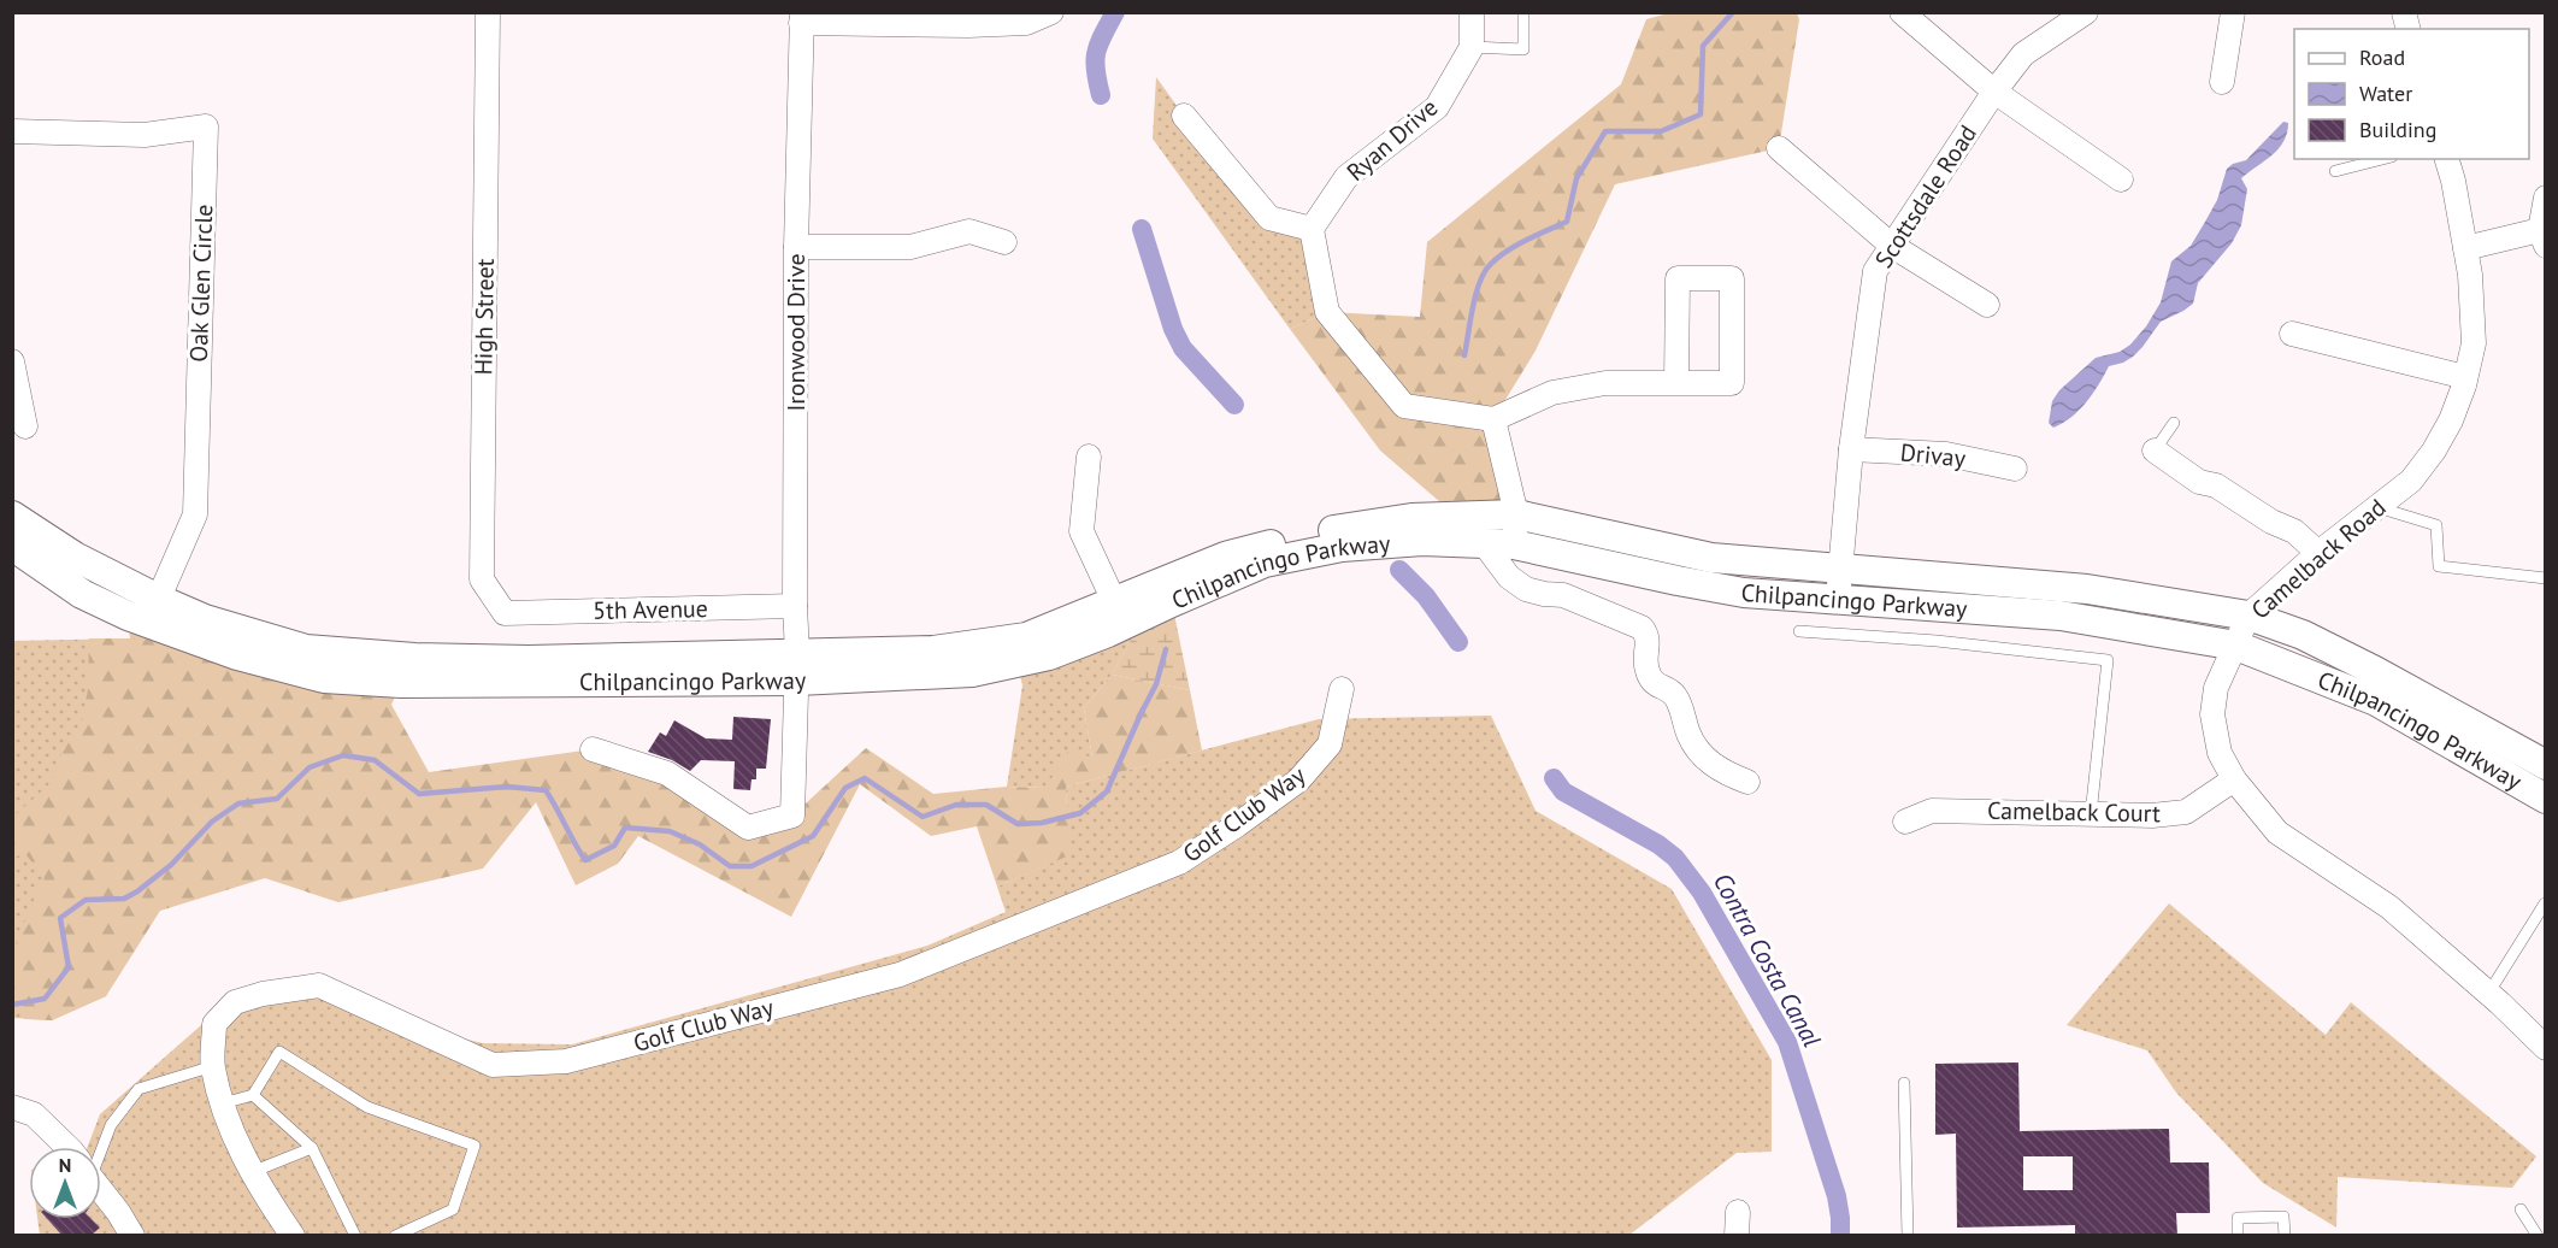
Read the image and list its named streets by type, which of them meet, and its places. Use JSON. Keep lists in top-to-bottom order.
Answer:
{
  "streets": {
    "street": [
      "Ryan Drive",
      "Scottsdale Road",
      "Oak Glen Circle",
      "High Street",
      "Ironwood Drive",
      "Drivay",
      "Camelback Road",
      "Chilpancingo Parkway",
      "5th Avenue",
      "Camelback Court",
      "Golf Club Way"
    ]
  },
  "crossings": [
    ["Scottsdale Road", "Drivay"],
    ["Scottsdale Road", "Chilpancingo Parkway"],
    ["Oak Glen Circle", "Chilpancingo Parkway"],
    ["High Street", "5th Avenue"],
    ["Ironwood Drive", "Chilpancingo Parkway"],
    ["Ironwood Drive", "5th Avenue"],
    ["Camelback Road", "Chilpancingo Parkway"],
    ["Camelback Road", "Camelback Court"]
  ],
  "water": ["Contra Costa Canal"],
  "legend": ["Road", "Water", "Building"],
  "north": "top"
}
